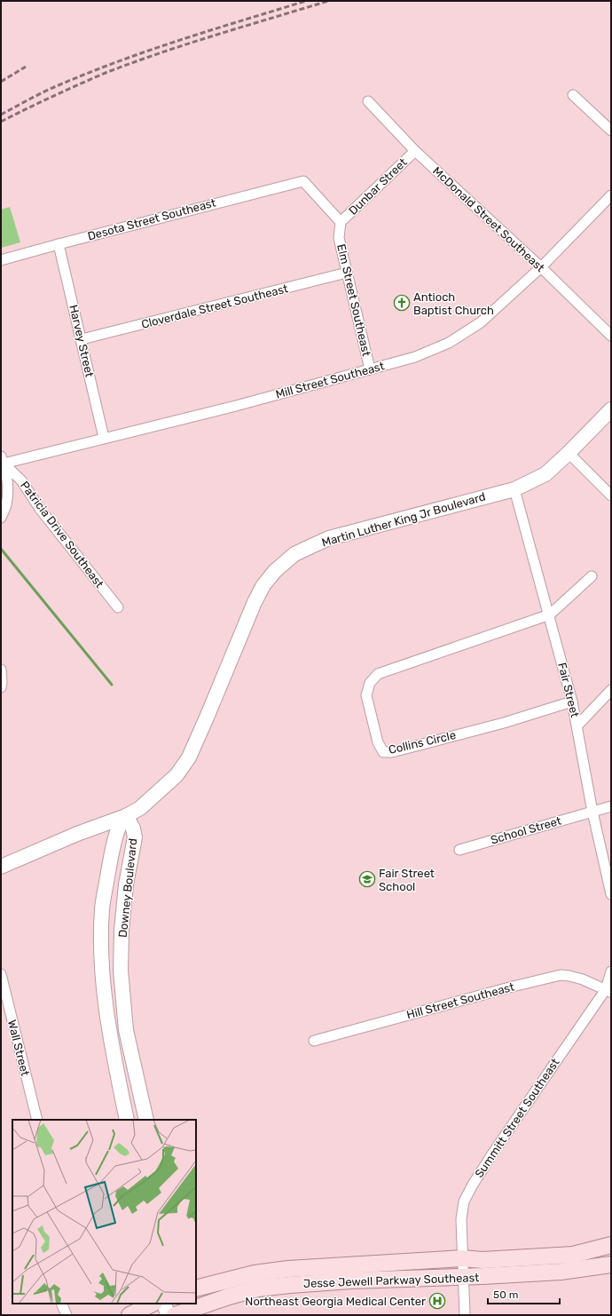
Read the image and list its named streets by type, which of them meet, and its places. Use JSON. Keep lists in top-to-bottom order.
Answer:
{
  "streets": {
    "main road": ["Martin Luther King Jr Boulevard", "Downey Boulevard", "Jesse Jewell Parkway Southeast"],
    "street": [
      "Dunbar Street",
      "Desota Street Southeast",
      "McDonald Street Southeast",
      "Elm Street Southeast",
      "Cloverdale Street Southeast",
      "Harvey Street",
      "Mill Street Southeast",
      "Patricia Drive Southeast",
      "Fair Street",
      "Collins Circle",
      "School Street",
      "Hill Street Southeast",
      "Wall Street",
      "Summitt Street Southeast"
    ]
  },
  "crossings": [
    ["Dunbar Street", "Desota Street Southeast"],
    ["Dunbar Street", "McDonald Street Southeast"],
    ["Dunbar Street", "Elm Street Southeast"],
    ["Desota Street Southeast", "Elm Street Southeast"],
    ["Desota Street Southeast", "Harvey Street"],
    ["McDonald Street Southeast", "Mill Street Southeast"],
    ["Elm Street Southeast", "Cloverdale Street Southeast"],
    ["Elm Street Southeast", "Mill Street Southeast"],
    ["Cloverdale Street Southeast", "Harvey Street"],
    ["Harvey Street", "Mill Street Southeast"],
    ["Mill Street Southeast", "Patricia Drive Southeast"],
    ["Martin Luther King Jr Boulevard", "Fair Street"],
    ["Martin Luther King Jr Boulevard", "Downey Boulevard"],
    ["Fair Street", "Collins Circle"],
    ["Fair Street", "School Street"],
    ["Hill Street Southeast", "Summitt Street Southeast"],
    ["Summitt Street Southeast", "Jesse Jewell Parkway Southeast"]
  ],
  "places": {
    "church": ["Antioch Baptist Church"],
    "school or university": ["Fair Street School"],
    "hospital": ["Northeast Georgia Medical Center"]
  },
  "scale_bar": "50 m"
}
